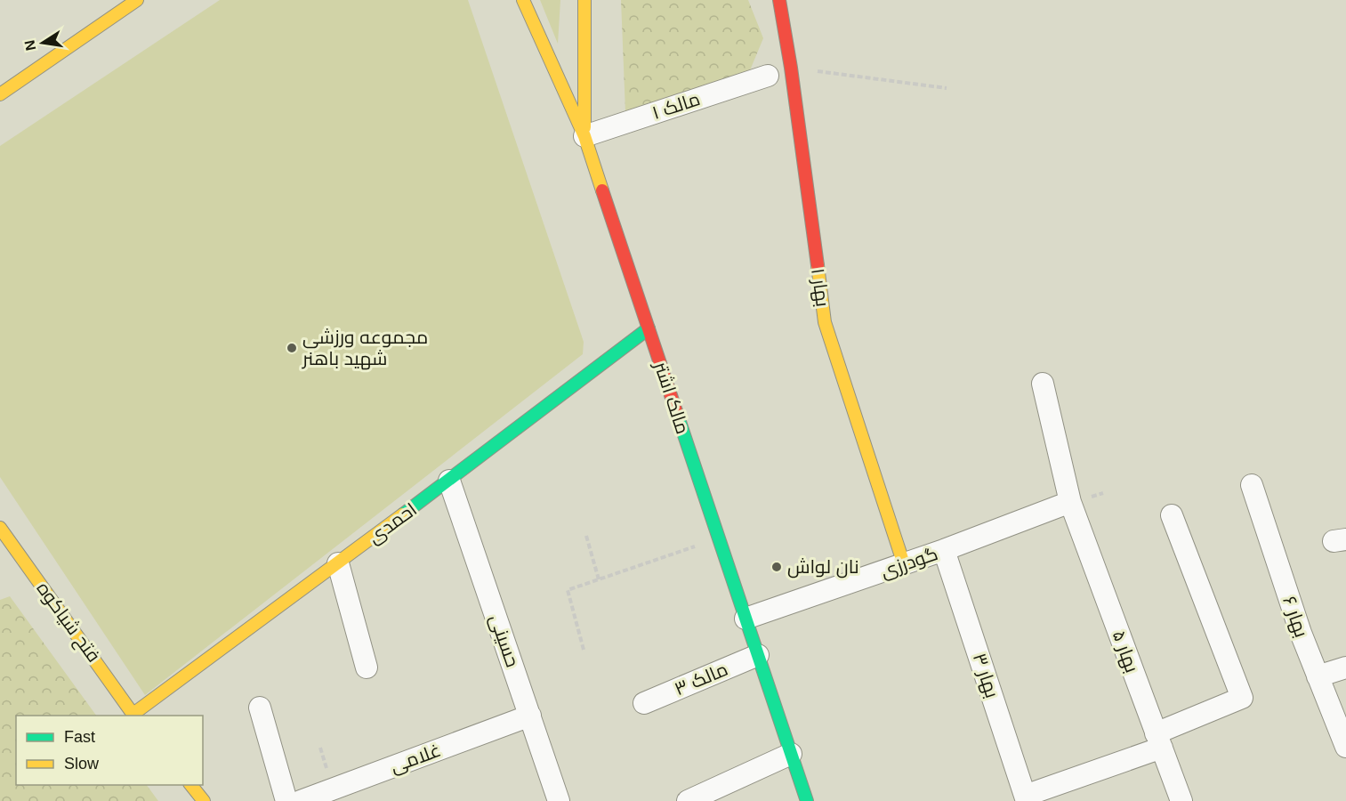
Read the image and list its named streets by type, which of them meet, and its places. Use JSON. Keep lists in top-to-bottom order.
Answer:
{
  "streets": {
    "street": [
      "مالک ۱",
      "بهار ۱",
      "مالک اشتر",
      "احمدی",
      "گودرزی",
      "بهار ۶",
      "فتح شیاکوه",
      "حسینی",
      "بهار ۵",
      "بهار ۳",
      "مالک ۳",
      "غلامی"
    ]
  },
  "crossings": [
    ["مالک ۱", "مالک اشتر"],
    ["بهار ۱", "گودرزی"],
    ["مالک اشتر", "احمدی"],
    ["مالک اشتر", "گودرزی"],
    ["مالک اشتر", "مالک ۳"],
    ["احمدی", "فتح شیاکوه"],
    ["احمدی", "حسینی"],
    ["گودرزی", "بهار ۵"],
    ["گودرزی", "بهار ۳"],
    ["حسینی", "غلامی"]
  ],
  "places": ["مجموعه ورزشی شهید باهنر", "نان لواش"],
  "legend": ["Fast", "Slow"],
  "north": "left"
}
